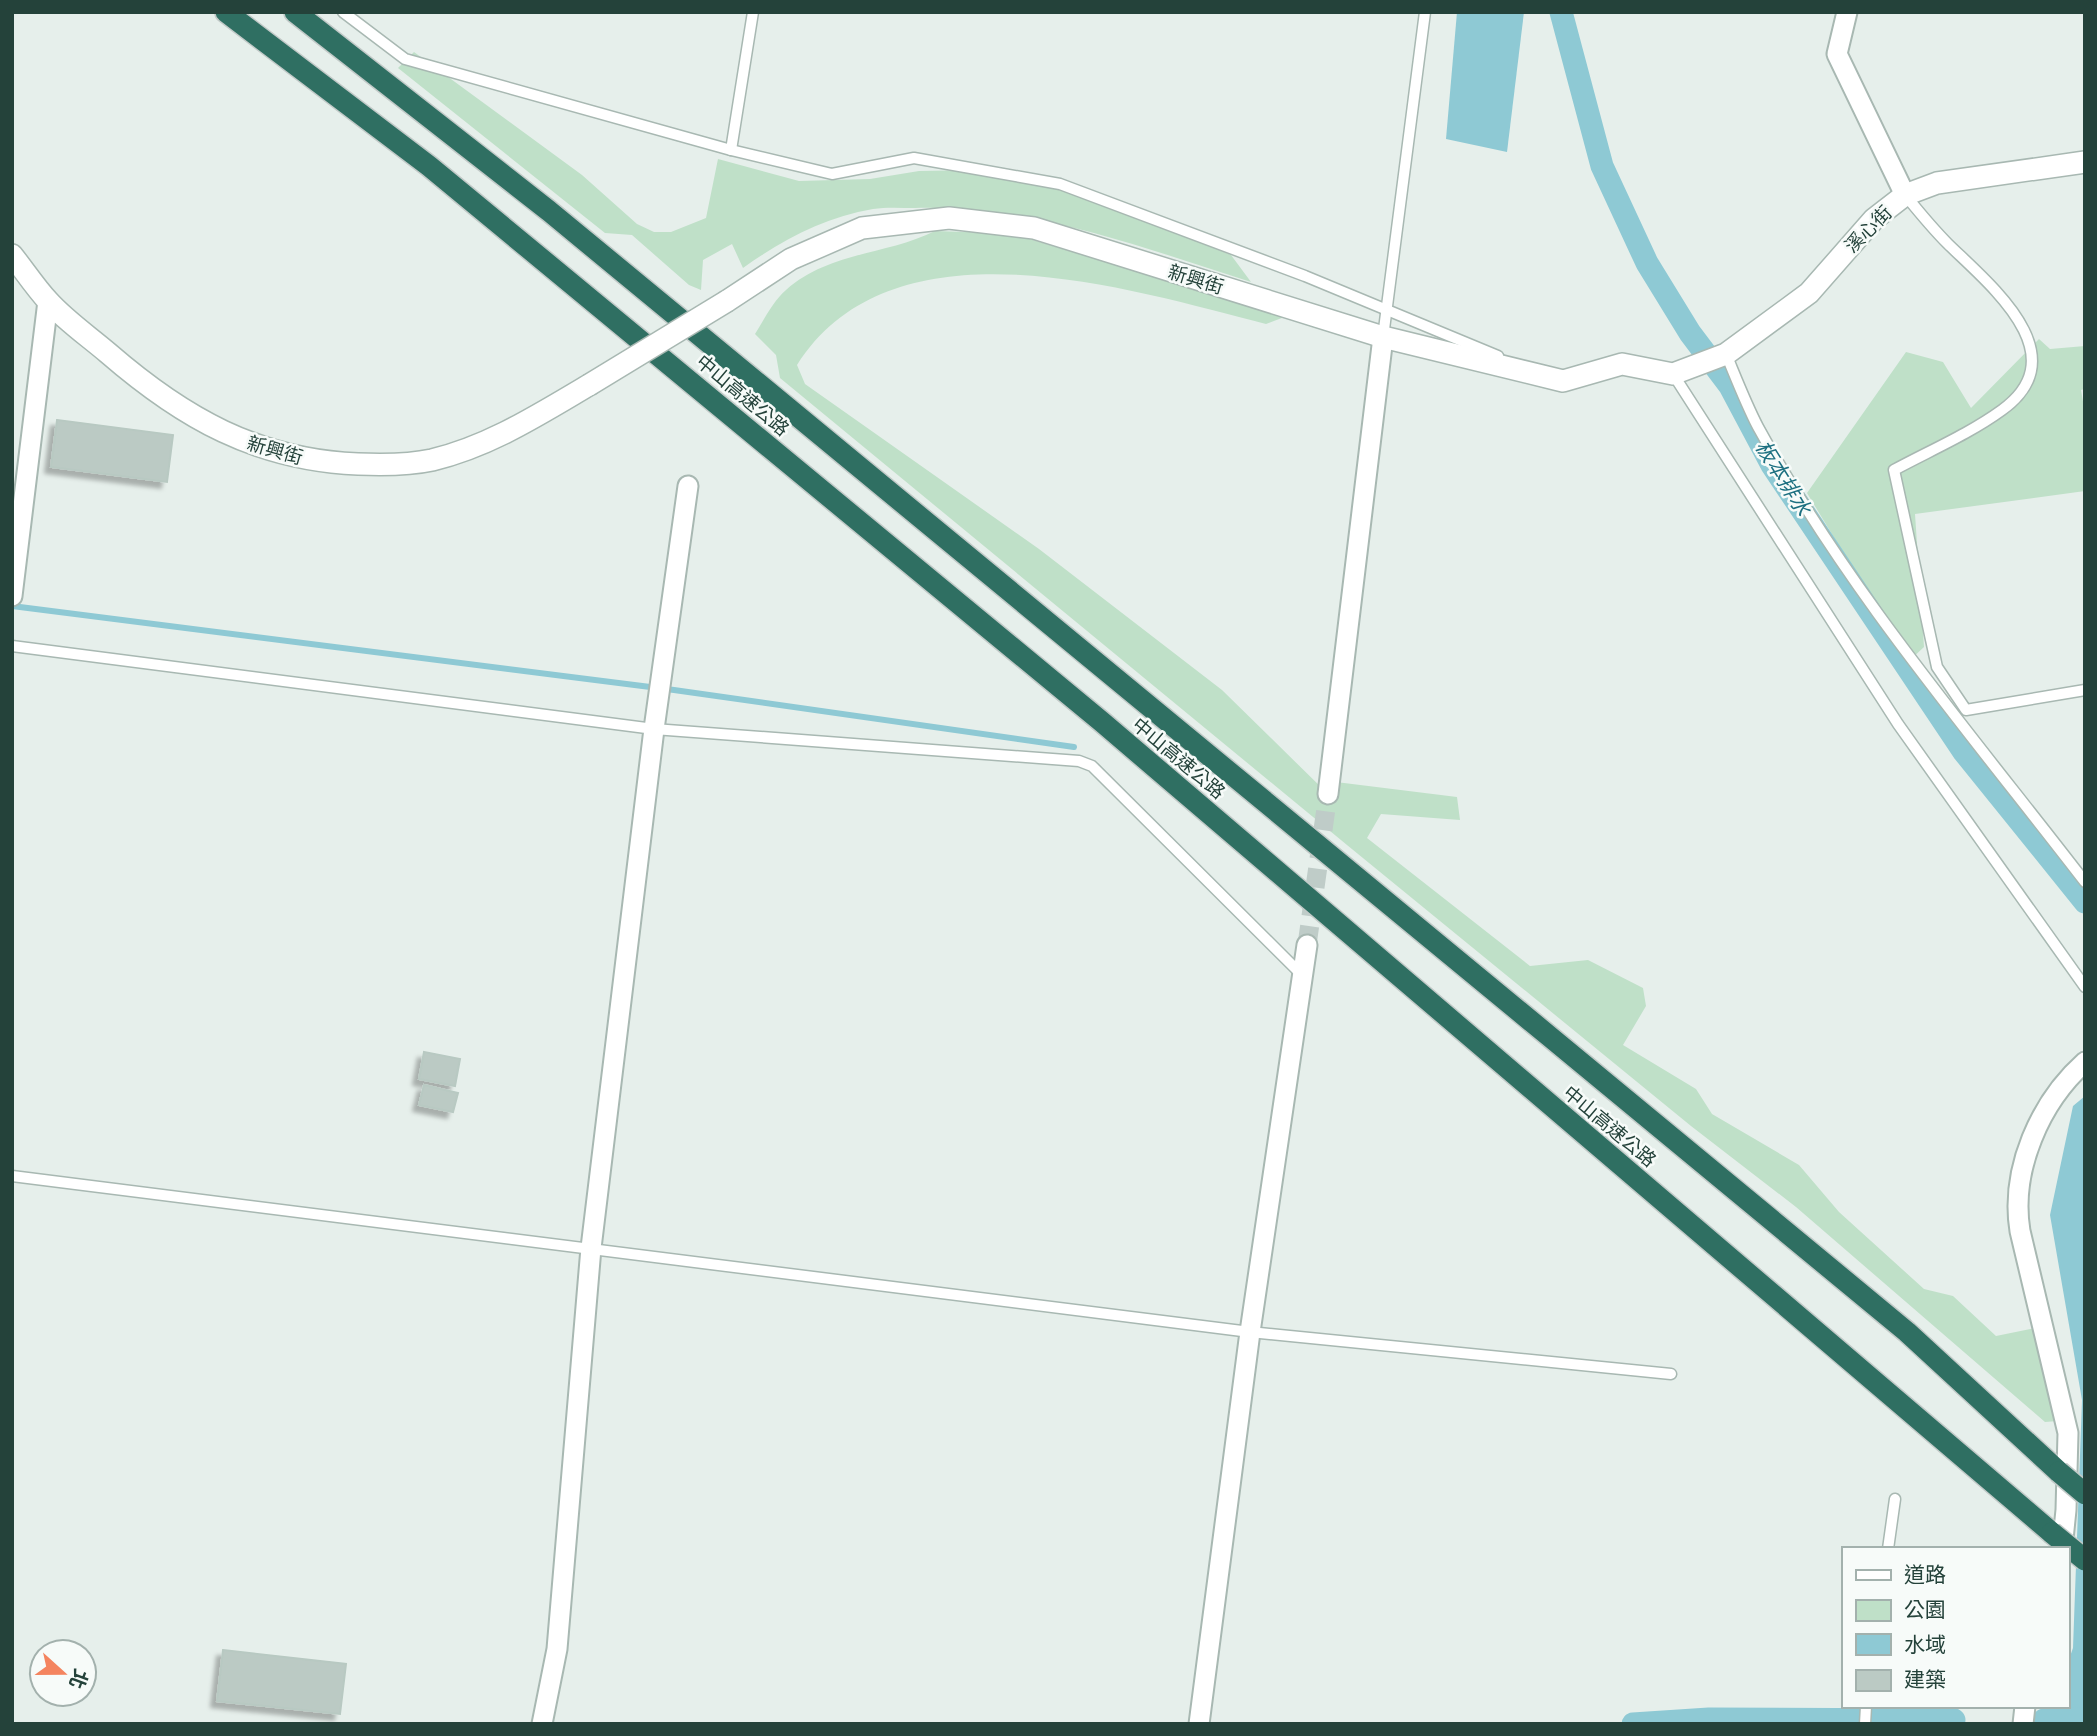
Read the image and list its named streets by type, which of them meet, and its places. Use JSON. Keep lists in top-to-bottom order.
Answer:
{
  "streets": {
    "highway": ["中山高速公路"],
    "street": ["溪心街", "新興街"]
  },
  "water": ["板本排水"],
  "legend": [
    "道路",
    "公園",
    "水域",
    "建築"
  ],
  "north": "right"
}
